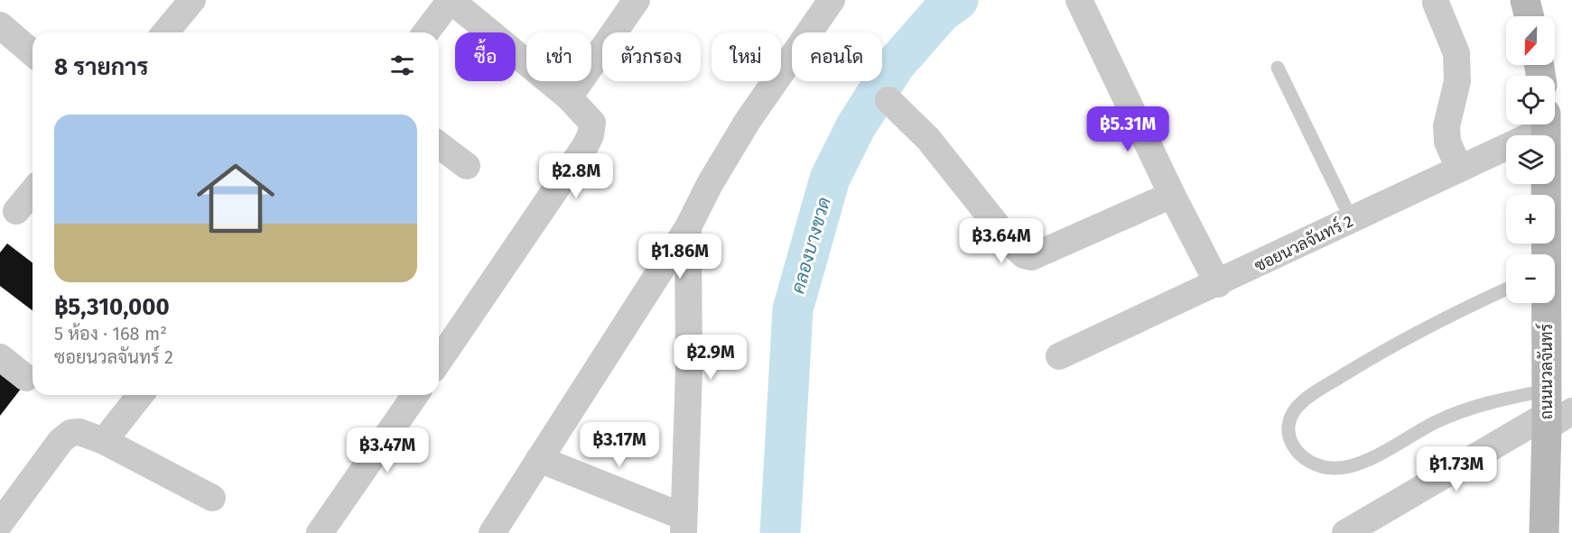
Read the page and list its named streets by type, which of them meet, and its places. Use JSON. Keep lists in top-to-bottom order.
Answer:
{
  "streets": {
    "main road": ["ถนนนวลจันทร์"],
    "street": ["ซอยนวลจันทร์ 2"]
  },
  "water": ["คลองบางขวด"],
  "north": "bottom",
  "page": {
    "map_buttons": ["+", "−"],
    "chip": [
      "ซื้อ",
      "เช่า",
      "ตัวกรอง",
      "ใหม่",
      "คอนโด"
    ],
    "heading": "8 รายการ",
    "list": [
      {
        "name": "฿5,310,000",
        "note": "5 ห้อง · 168 m² · ซอยนวลจันทร์ 2"
      }
    ],
    "price": [
      "฿5.31M",
      "฿2.8M",
      "฿3.64M",
      "฿1.86M",
      "฿2.9M",
      "฿3.17M",
      "฿3.47M",
      "฿1.73M"
    ]
  }
}
